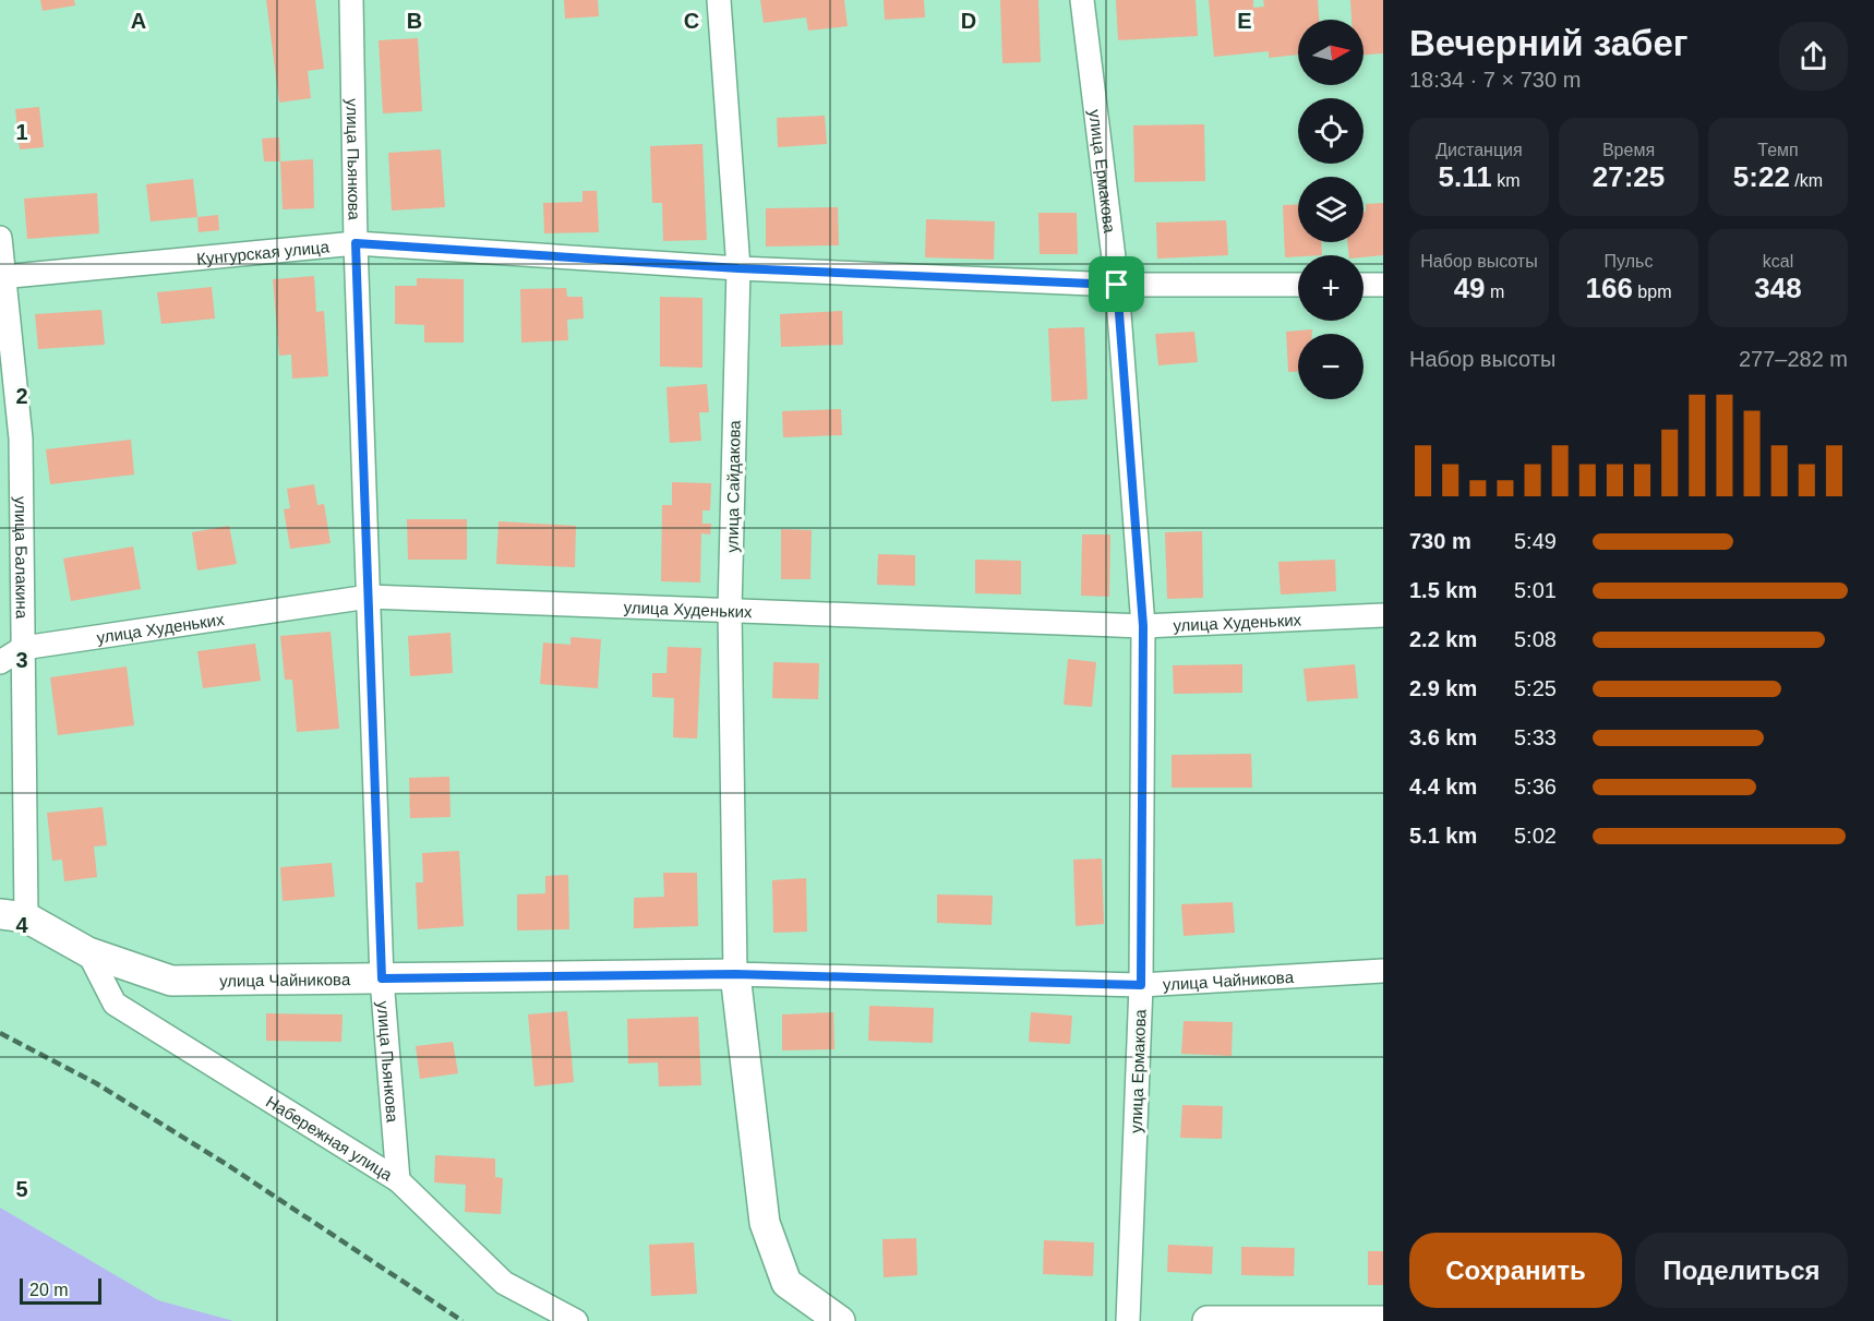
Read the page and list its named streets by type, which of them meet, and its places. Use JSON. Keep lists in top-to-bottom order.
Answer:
{
  "streets": {
    "street": [
      "улица Пьянкова",
      "улица Ермакова",
      "Кунгурская улица",
      "улица Сайдакова",
      "улица Балакина",
      "улица Худеньких",
      "улица Чайникова",
      "Набережная улица"
    ]
  },
  "crossings": [
    ["улица Пьянкова", "Кунгурская улица"],
    ["улица Пьянкова", "улица Худеньких"],
    ["улица Пьянкова", "улица Чайникова"],
    ["улица Пьянкова", "Набережная улица"],
    ["улица Ермакова", "Кунгурская улица"],
    ["улица Ермакова", "улица Худеньких"],
    ["улица Ермакова", "улица Чайникова"],
    ["Кунгурская улица", "улица Сайдакова"],
    ["Кунгурская улица", "улица Балакина"],
    ["улица Сайдакова", "улица Худеньких"],
    ["улица Сайдакова", "улица Чайникова"],
    ["улица Балакина", "улица Худеньких"],
    ["улица Балакина", "улица Чайникова"],
    ["улица Чайникова", "Набережная улица"]
  ],
  "scale_bar": "20 m",
  "north": "right",
  "page": {
    "heading": ["Вечерний забег", "18:34 · 7 × 730 m"],
    "map_buttons": ["+", "−"],
    "stats": [
      ["Дистанция", "5.11 km"],
      ["Время", "27:25"],
      ["Темп", "5:22 /km"],
      ["Набор высоты", "49 m"],
      ["Пульс", "166 bpm"],
      ["kcal", "348"]
    ],
    "chart": ["Набор высоты", "277–282 m"],
    "list": [
      {
        "name": "730 m",
        "note": "5:49"
      },
      {
        "name": "1.5 km",
        "note": "5:01"
      },
      {
        "name": "2.2 km",
        "note": "5:08"
      },
      {
        "name": "2.9 km",
        "note": "5:25"
      },
      {
        "name": "3.6 km",
        "note": "5:33"
      },
      {
        "name": "4.4 km",
        "note": "5:36"
      },
      {
        "name": "5.1 km",
        "note": "5:02"
      }
    ],
    "buttons": ["Сохранить", "Поделиться"],
    "scale": "20 m"
  },
  "grid": {
    "columns": [
      "A",
      "B",
      "C",
      "D",
      "E"
    ],
    "rows": [
      "1",
      "2",
      "3",
      "4",
      "5"
    ]
  }
}
